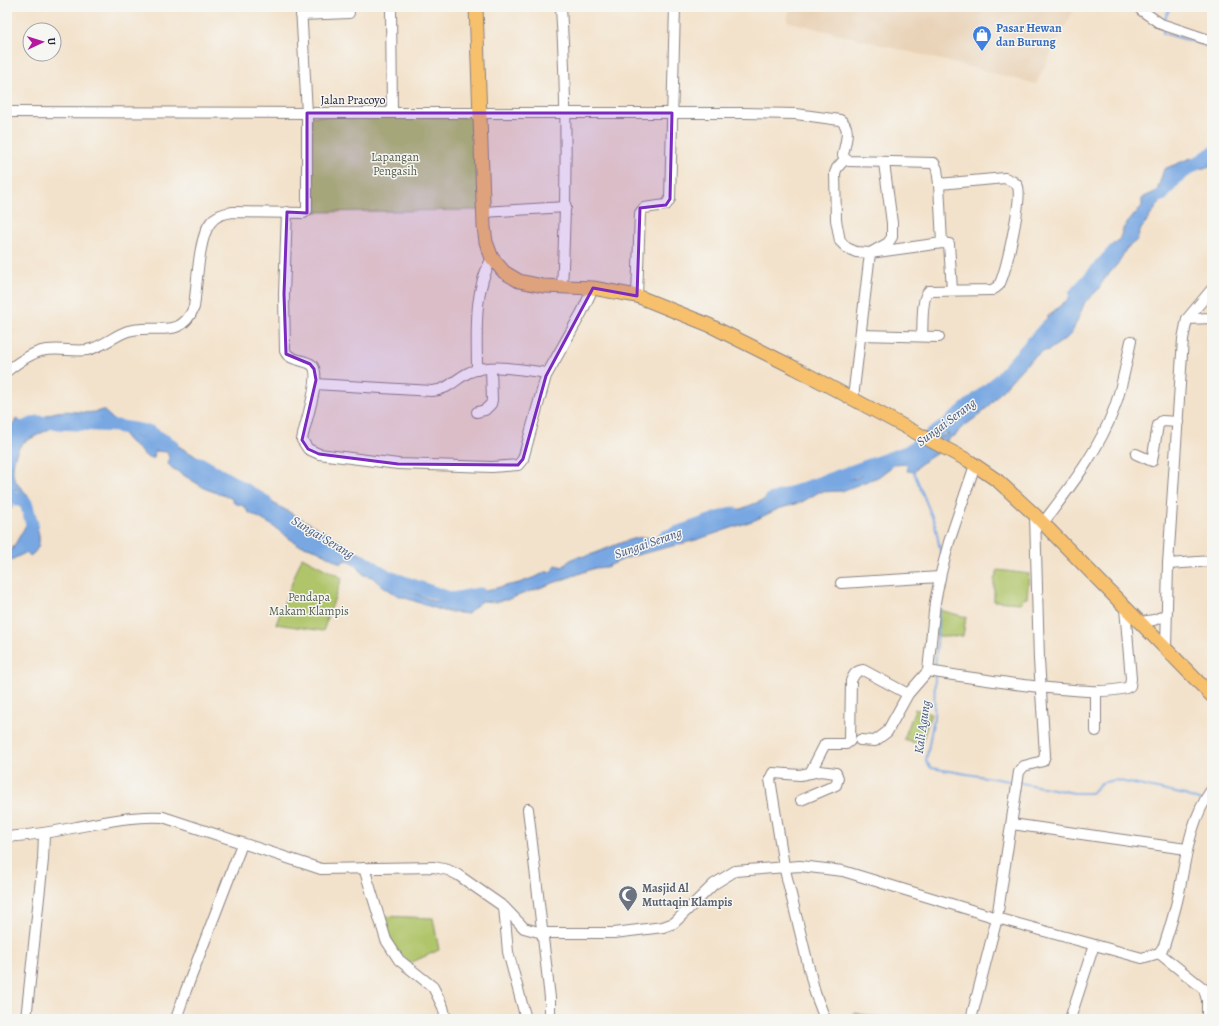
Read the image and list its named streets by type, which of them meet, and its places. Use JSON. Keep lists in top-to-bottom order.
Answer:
{
  "streets": {
    "street": ["Jalan Pracoyo"]
  },
  "water": ["Sungai Serang", "Kali Agung"],
  "parks": ["Lapangan Pengasih", "Pendapa Makam Klampis"],
  "places": {
    "shop": ["Pasar Hewan dan Burung"],
    "mosque": ["Masjid Al Muttaqin Klampis"]
  },
  "north": "right"
}
